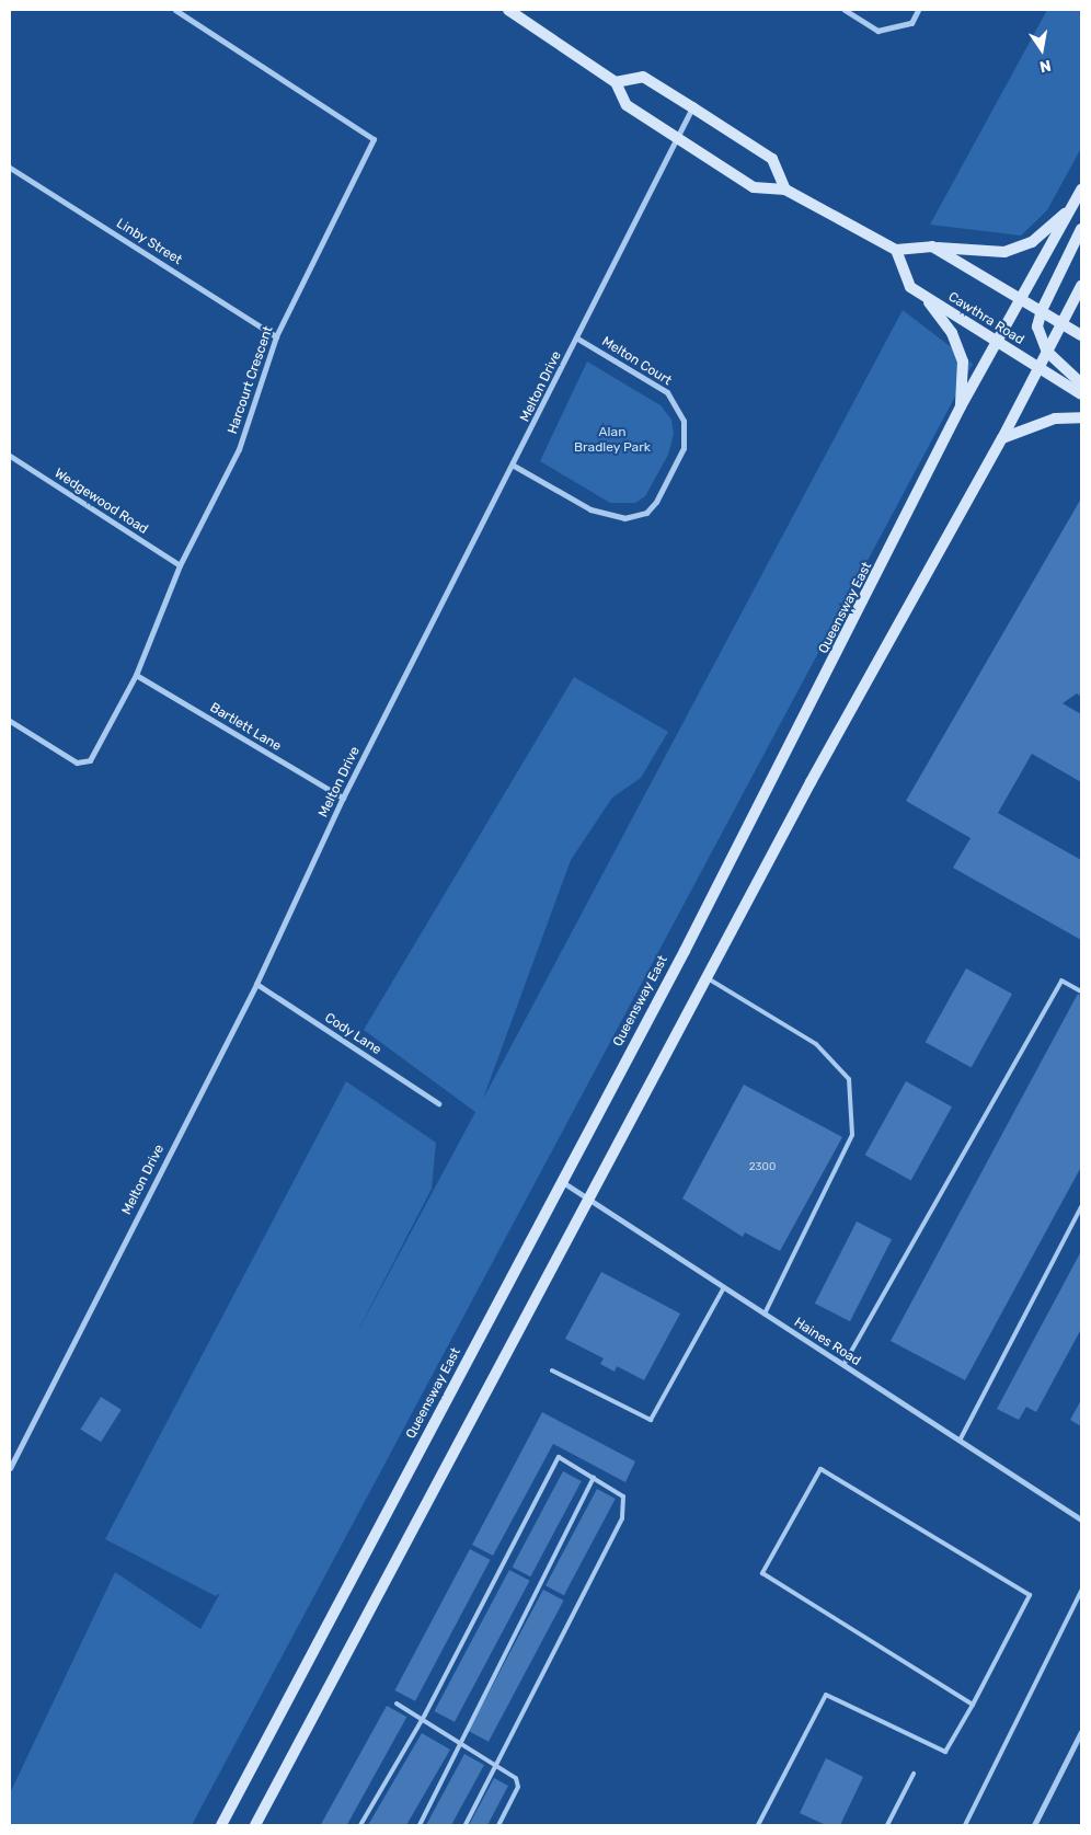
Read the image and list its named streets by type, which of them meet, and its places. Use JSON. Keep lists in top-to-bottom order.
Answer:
{
  "streets": {
    "main road": ["Cawthra Road", "Queensway East"],
    "street": [
      "Linby Street",
      "Melton Court",
      "Harcourt Crescent",
      "Melton Drive",
      "Wedgewood Road",
      "Bartlett Lane",
      "Cody Lane",
      "Haines Road"
    ]
  },
  "crossings": [
    ["Linby Street", "Harcourt Crescent"],
    ["Cawthra Road", "Queensway East"],
    ["Melton Court", "Melton Drive"],
    ["Harcourt Crescent", "Wedgewood Road"],
    ["Harcourt Crescent", "Bartlett Lane"],
    ["Melton Drive", "Bartlett Lane"],
    ["Melton Drive", "Cody Lane"],
    ["Queensway East", "Haines Road"]
  ],
  "parks": ["Alan Bradley Park"],
  "house_numbers": ["2300"],
  "north": "bottom"
}
